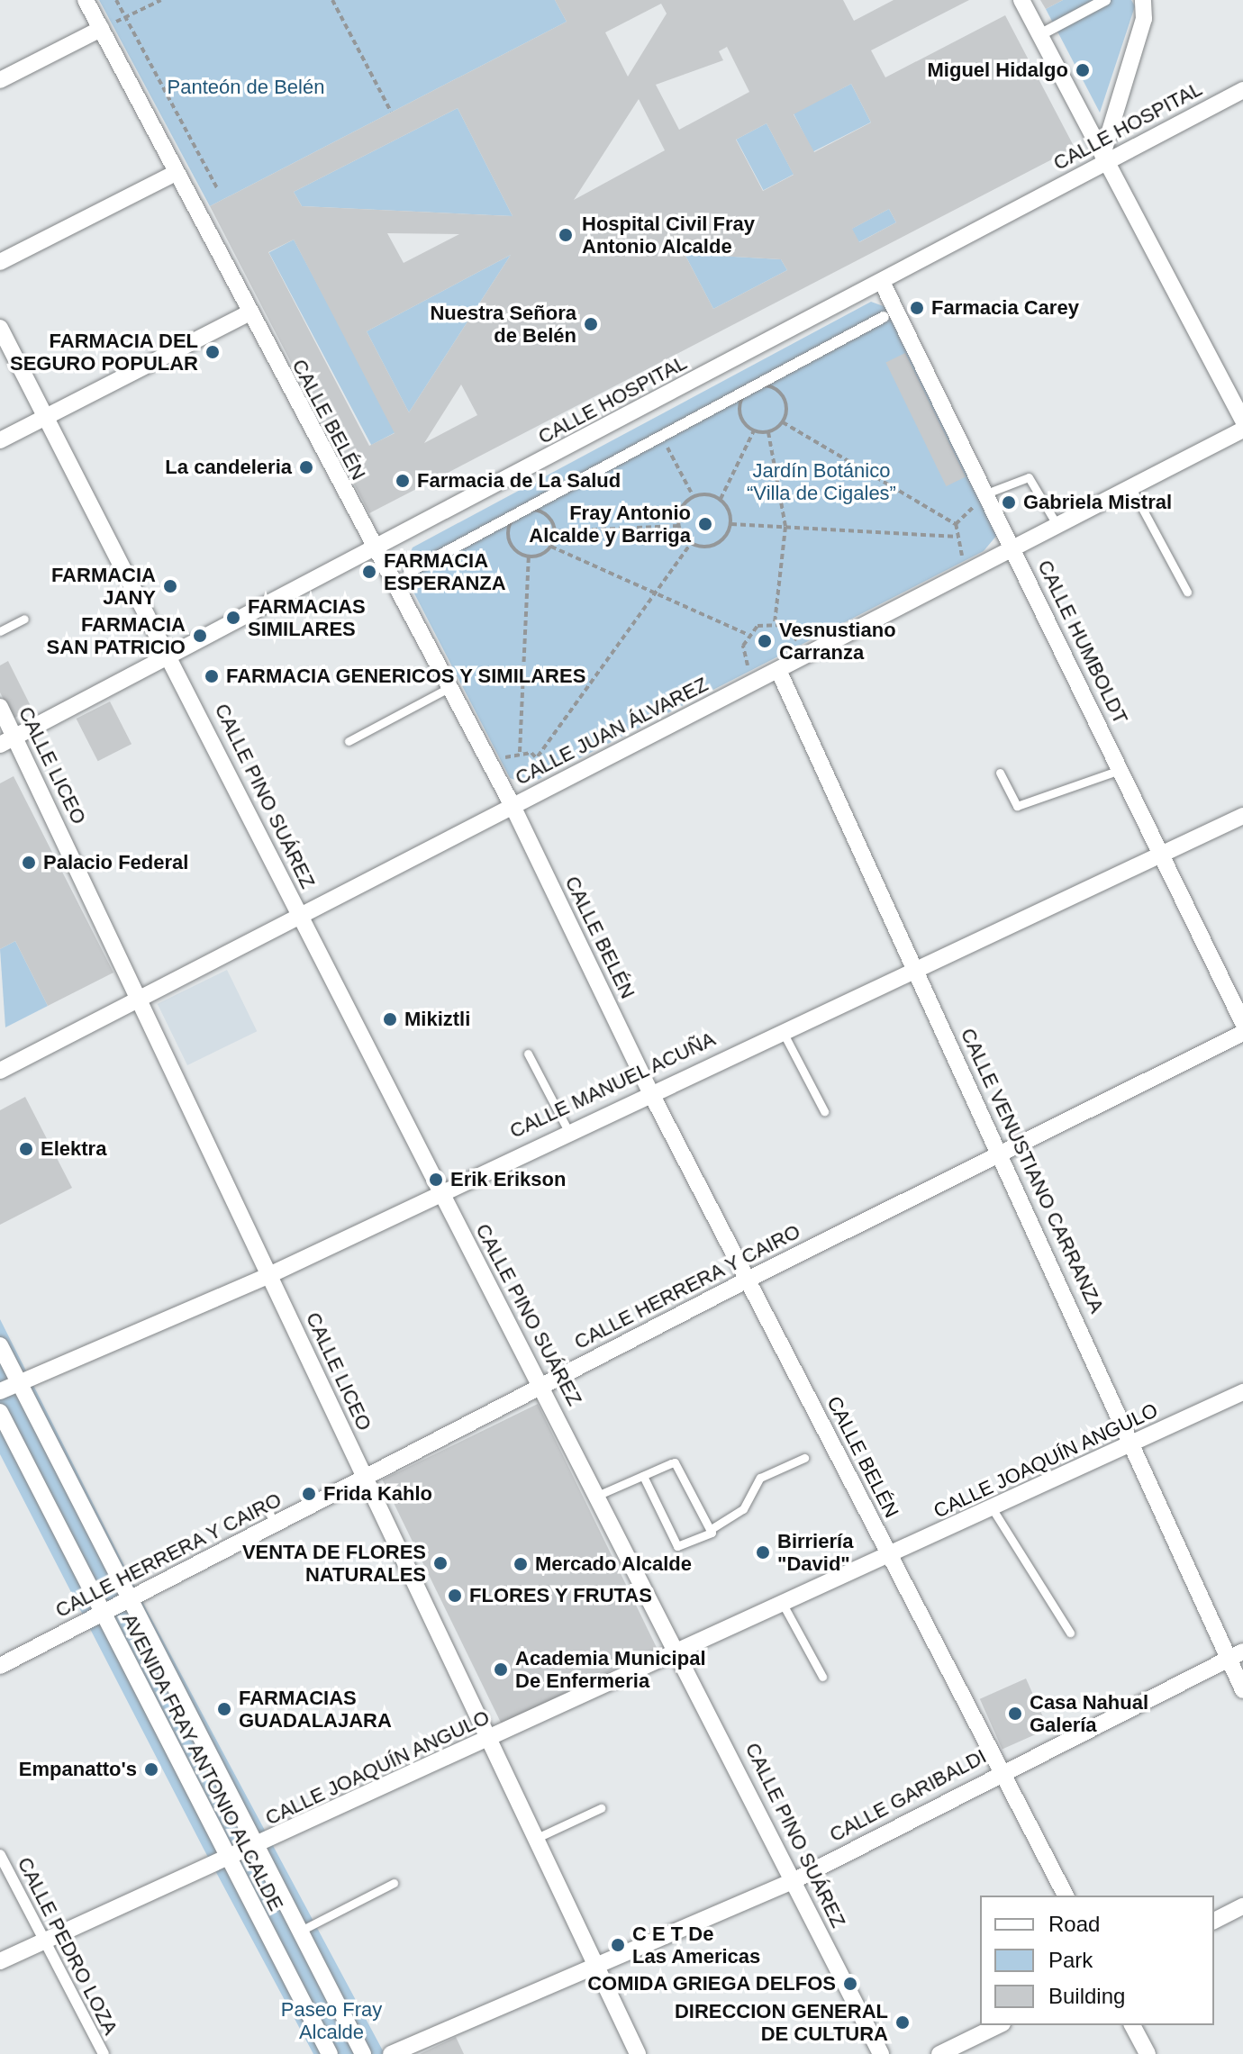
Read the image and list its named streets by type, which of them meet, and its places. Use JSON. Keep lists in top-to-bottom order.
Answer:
{
  "streets": {
    "street": [
      "CALLE HOSPITAL",
      "CALLE BELÉN",
      "CALLE HUMBOLDT",
      "CALLE JUAN ÁLVAREZ",
      "CALLE LICEO",
      "CALLE PINO SUÁREZ",
      "CALLE MANUEL ACUÑA",
      "CALLE VENUSTIANO CARRANZA",
      "CALLE HERRERA Y CAIRO",
      "CALLE JOAQUÍN ANGULO",
      "AVENIDA FRAY ANTONIO ALCALDE",
      "CALLE GARIBALDI",
      "CALLE PEDRO LOZA"
    ]
  },
  "crossings": [
    ["CALLE HOSPITAL", "CALLE BELÉN"],
    ["CALLE HOSPITAL", "CALLE HUMBOLDT"],
    ["CALLE HOSPITAL", "CALLE LICEO"],
    ["CALLE HOSPITAL", "CALLE PINO SUÁREZ"],
    ["CALLE BELÉN", "CALLE JUAN ÁLVAREZ"],
    ["CALLE BELÉN", "CALLE MANUEL ACUÑA"],
    ["CALLE BELÉN", "CALLE HERRERA Y CAIRO"],
    ["CALLE BELÉN", "CALLE JOAQUÍN ANGULO"],
    ["CALLE BELÉN", "CALLE GARIBALDI"],
    ["CALLE HUMBOLDT", "CALLE JUAN ÁLVAREZ"],
    ["CALLE HUMBOLDT", "CALLE MANUEL ACUÑA"],
    ["CALLE JUAN ÁLVAREZ", "CALLE LICEO"],
    ["CALLE JUAN ÁLVAREZ", "CALLE PINO SUÁREZ"],
    ["CALLE JUAN ÁLVAREZ", "CALLE VENUSTIANO CARRANZA"],
    ["CALLE LICEO", "CALLE MANUEL ACUÑA"],
    ["CALLE LICEO", "CALLE HERRERA Y CAIRO"],
    ["CALLE LICEO", "CALLE JOAQUÍN ANGULO"],
    ["CALLE LICEO", "CALLE GARIBALDI"],
    ["CALLE PINO SUÁREZ", "CALLE MANUEL ACUÑA"],
    ["CALLE PINO SUÁREZ", "CALLE HERRERA Y CAIRO"],
    ["CALLE PINO SUÁREZ", "CALLE JOAQUÍN ANGULO"],
    ["CALLE PINO SUÁREZ", "CALLE GARIBALDI"],
    ["CALLE MANUEL ACUÑA", "CALLE VENUSTIANO CARRANZA"],
    ["CALLE MANUEL ACUÑA", "AVENIDA FRAY ANTONIO ALCALDE"],
    ["CALLE VENUSTIANO CARRANZA", "CALLE HERRERA Y CAIRO"],
    ["CALLE VENUSTIANO CARRANZA", "CALLE JOAQUÍN ANGULO"],
    ["CALLE VENUSTIANO CARRANZA", "CALLE GARIBALDI"],
    ["CALLE HERRERA Y CAIRO", "AVENIDA FRAY ANTONIO ALCALDE"],
    ["CALLE JOAQUÍN ANGULO", "AVENIDA FRAY ANTONIO ALCALDE"],
    ["CALLE JOAQUÍN ANGULO", "CALLE PEDRO LOZA"]
  ],
  "parks": ["Panteón de Belén", "Jardín Botánico “Villa de Cigales”", "Paseo Fray Alcalde"],
  "places": [
    "Miguel Hidalgo",
    "Hospital Civil Fray Antonio Alcalde",
    "Farmacia Carey",
    "Nuestra Señora de Belén",
    "FARMACIA DEL SEGURO POPULAR",
    "La candeleria",
    "Farmacia de La Salud",
    "Gabriela Mistral",
    "Fray Antonio Alcalde y Barriga",
    "FARMACIA ESPERANZA",
    "FARMACIA JANY",
    "FARMACIAS SIMILARES",
    "FARMACIA SAN PATRICIO",
    "Vesnustiano Carranza",
    "FARMACIA GENERICOS Y SIMILARES",
    "Palacio Federal",
    "Mikiztli",
    "Elektra",
    "Erik Erikson",
    "Frida Kahlo",
    "Birriería \"David\"",
    "VENTA DE FLORES NATURALES",
    "Mercado Alcalde",
    "FLORES Y FRUTAS",
    "Academia Municipal De Enfermeria",
    "FARMACIAS GUADALAJARA",
    "Casa Nahual Galería",
    "Empanatto's",
    "C E T De Las Americas",
    "COMIDA GRIEGA DELFOS",
    "DIRECCION GENERAL DE CULTURA"
  ],
  "legend": ["Road", "Park", "Building"]
}
